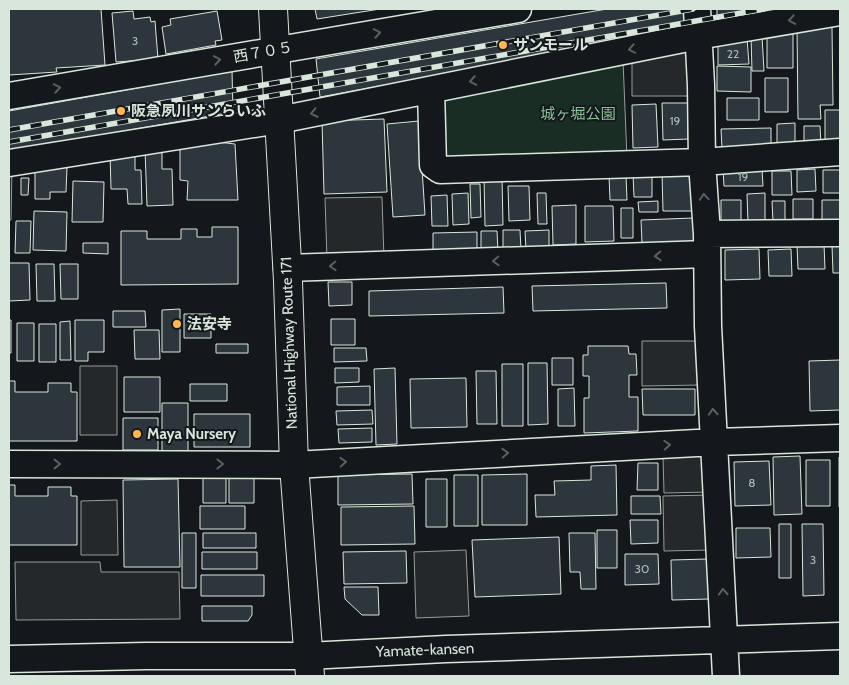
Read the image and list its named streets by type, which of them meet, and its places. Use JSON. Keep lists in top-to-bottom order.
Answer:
{
  "streets": {
    "highway": ["National Highway Route 171"],
    "street": ["西７０５", "Yamate-kansen"]
  },
  "crossings": [
    ["西７０５", "National Highway Route 171"],
    ["National Highway Route 171", "Yamate-kansen"]
  ],
  "parks": ["城ヶ堀公園"],
  "places": [
    "サンモール",
    "阪急夙川サンらいふ",
    "法安寺",
    "Maya Nursery"
  ],
  "house_numbers": [
    "3",
    "22",
    "19",
    "19",
    "8",
    "3",
    "30"
  ]
}
